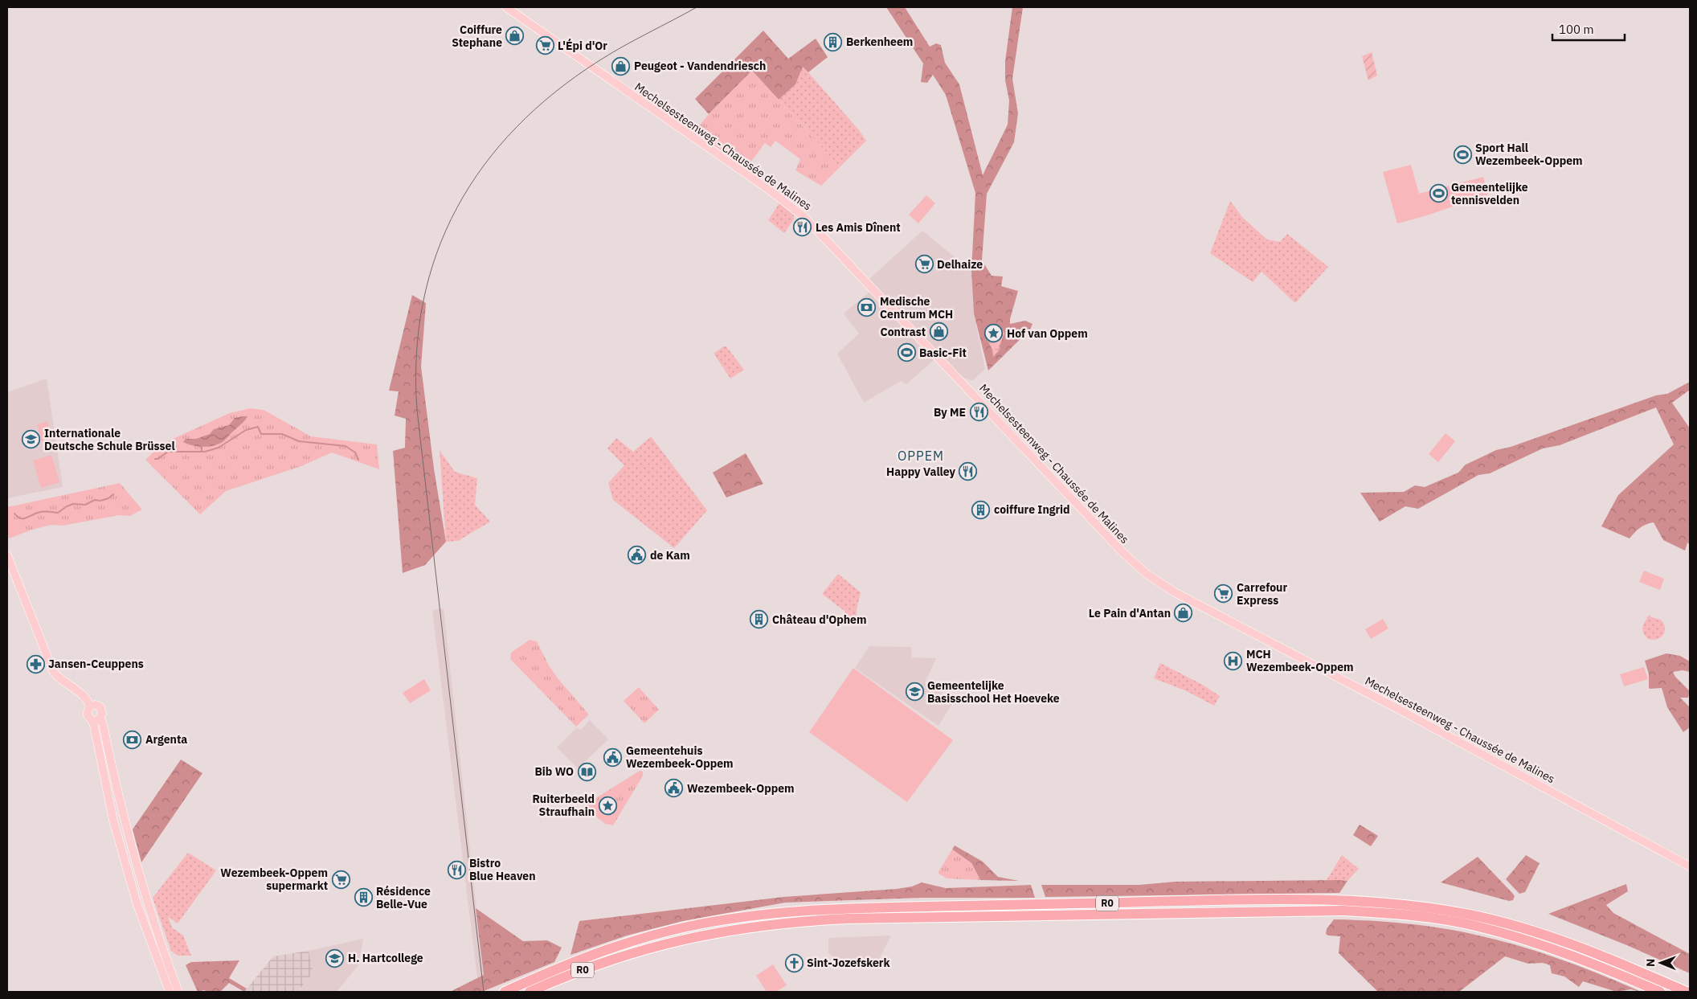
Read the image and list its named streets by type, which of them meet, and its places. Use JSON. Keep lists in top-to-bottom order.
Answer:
{
  "streets": {
    "highway": ["R0"],
    "main road": ["Mechelsesteenweg - Chaussée de Malines"]
  },
  "districts": ["OPPEM"],
  "places": {
    "shop": [
      "Coiffure Stephane",
      "Peugeot - Vandendriesch",
      "Contrast",
      "Le Pain d'Antan"
    ],
    "building": [
      "Berkenheem",
      "coiffure Ingrid",
      "Château d'Ophem",
      "Résidence Belle-Vue"
    ],
    "supermarket": [
      "L'Épi d'Or",
      "Delhaize",
      "Carrefour Express",
      "Wezembeek-Oppem supermarkt"
    ],
    "sports": ["Sport Hall Wezembeek-Oppem", "Gemeentelijke tennisvelden", "Basic-Fit"],
    "restaurant": [
      "Les Amis Dînent",
      "By ME",
      "Happy Valley",
      "Bistro Blue Heaven"
    ],
    "bank": ["Medische Centrum MCH", "Argenta"],
    "place": ["Hof van Oppem", "Ruiterbeeld Straufhain"],
    "school or university": ["Internationale Deutsche Schule Brüssel", "Gemeentelijke Basisschool Het Hoeveke", "H. Hartcollege"],
    "public building": ["de Kam", "Gemeentehuis Wezembeek-Oppem", "Wezembeek-Oppem"],
    "hospital": ["MCH Wezembeek-Oppem"],
    "pharmacy": ["Jansen-Ceuppens"],
    "library": ["Bib WO"],
    "church": ["Sint-Jozefskerk"]
  },
  "scale_bar": "100 m",
  "north": "left"
}
